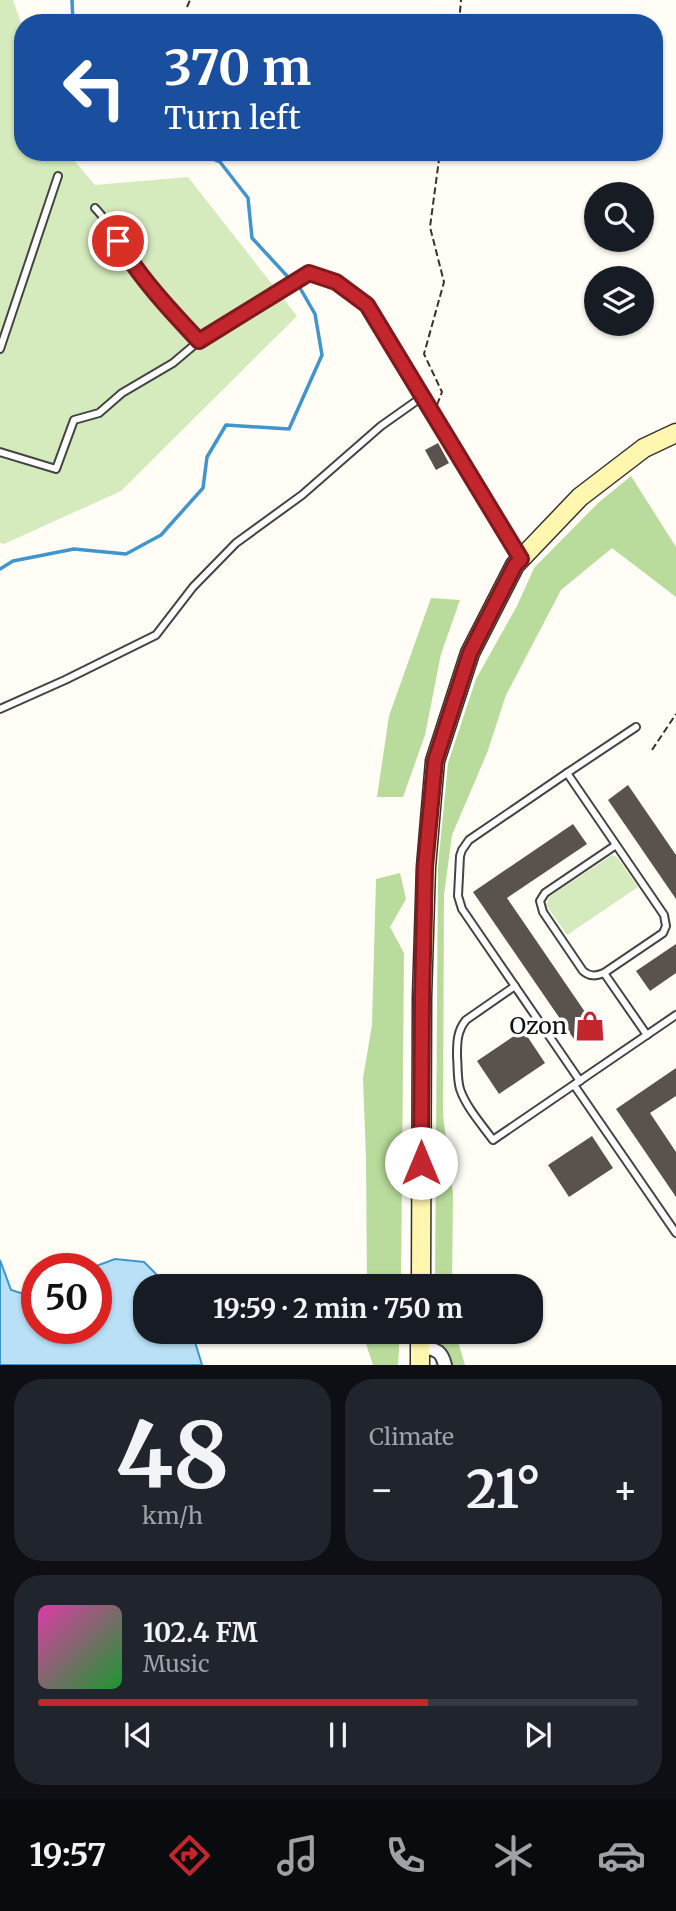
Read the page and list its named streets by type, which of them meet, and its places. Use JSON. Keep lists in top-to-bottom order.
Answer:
{
  "places": {
    "shop": ["Ozon"]
  },
  "page": {
    "turn": ["370 m", "Turn left"],
    "limit": "50",
    "trip": "19:59 · 2 min · 750 m",
    "tile": [
      ["48", "km/h"],
      "Climate"
    ],
    "heat": ["−", "21°", "+"],
    "song": ["102.4 FM", "Music"],
    "tabs": "19:57"
  }
}
